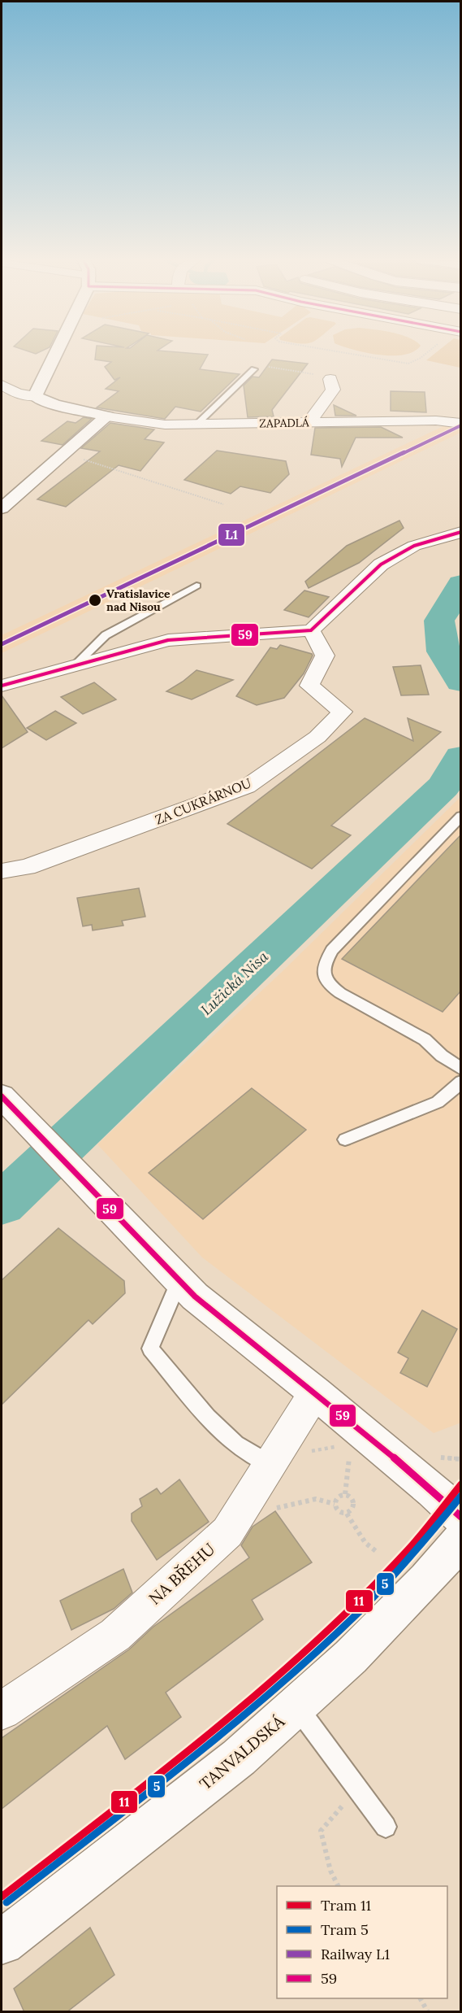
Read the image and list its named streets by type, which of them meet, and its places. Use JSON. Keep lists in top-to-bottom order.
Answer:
{
  "streets": {
    "street": [
      "ZAPADLÁ",
      "ZA CUKRÁRNOU",
      "NA BŘEHU",
      "TANVALDSKÁ"
    ]
  },
  "water": ["Lužická Nisa"],
  "places": ["Vratislavice nad Nisou"],
  "lines": [
    "rail line L1",
    "transit line 59",
    "tram line 11",
    "tram line 5"
  ],
  "legend": [
    "Tram 11",
    "Tram 5",
    "Railway L1",
    "59"
  ]
}
